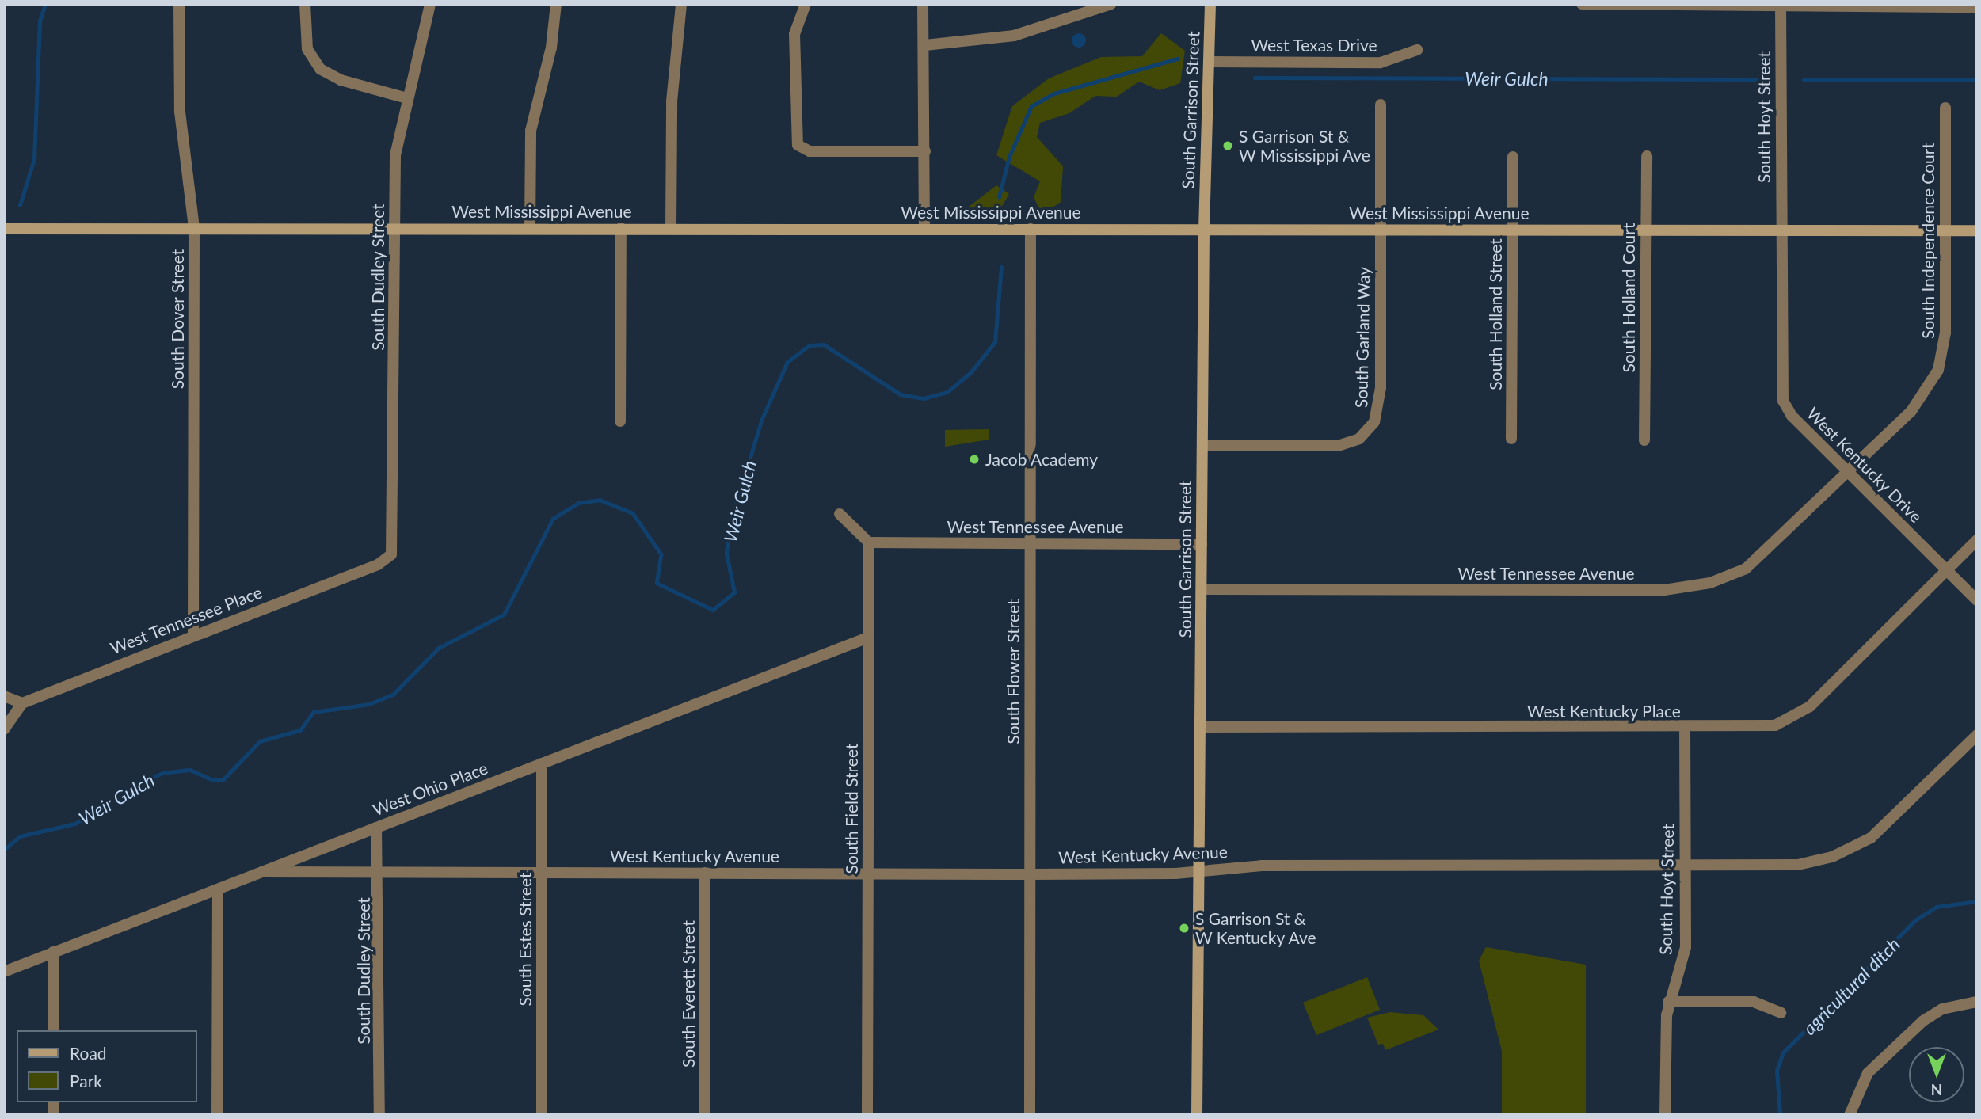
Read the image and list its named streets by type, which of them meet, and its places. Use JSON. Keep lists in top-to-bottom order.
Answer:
{
  "streets": {
    "main road": ["South Garrison Street", "West Mississippi Avenue"],
    "street": [
      "West Texas Drive",
      "South Hoyt Street",
      "South Independence Court",
      "South Dudley Street",
      "South Holland Court",
      "South Holland Street",
      "South Dover Street",
      "South Garland Way",
      "West Kentucky Drive",
      "West Tennessee Avenue",
      "West Tennessee Place",
      "South Flower Street",
      "West Kentucky Place",
      "West Ohio Place",
      "South Field Street",
      "West Kentucky Avenue",
      "South Estes Street",
      "South Everett Street"
    ]
  },
  "crossings": [
    ["West Texas Drive", "South Garrison Street"],
    ["South Garrison Street", "West Mississippi Avenue"],
    ["South Garrison Street", "South Garland Way"],
    ["South Garrison Street", "West Tennessee Avenue"],
    ["South Garrison Street", "West Kentucky Place"],
    ["South Garrison Street", "West Kentucky Avenue"],
    ["South Hoyt Street", "West Mississippi Avenue"],
    ["South Hoyt Street", "West Kentucky Drive"],
    ["South Hoyt Street", "West Kentucky Place"],
    ["South Hoyt Street", "West Kentucky Avenue"],
    ["West Mississippi Avenue", "South Independence Court"],
    ["West Mississippi Avenue", "South Dudley Street"],
    ["West Mississippi Avenue", "South Holland Court"],
    ["West Mississippi Avenue", "South Holland Street"],
    ["West Mississippi Avenue", "South Dover Street"],
    ["West Mississippi Avenue", "South Garland Way"],
    ["West Mississippi Avenue", "West Kentucky Drive"],
    ["West Mississippi Avenue", "South Flower Street"],
    ["South Independence Court", "West Kentucky Drive"],
    ["South Independence Court", "West Tennessee Avenue"],
    ["South Dudley Street", "West Tennessee Place"],
    ["South Dudley Street", "West Ohio Place"],
    ["South Dudley Street", "West Kentucky Avenue"],
    ["South Dover Street", "West Tennessee Place"],
    ["West Kentucky Drive", "West Tennessee Avenue"],
    ["West Kentucky Drive", "West Kentucky Place"],
    ["West Tennessee Avenue", "South Flower Street"],
    ["West Tennessee Avenue", "South Field Street"],
    ["South Flower Street", "West Kentucky Avenue"],
    ["West Ohio Place", "South Field Street"],
    ["West Ohio Place", "West Kentucky Avenue"],
    ["West Ohio Place", "South Estes Street"],
    ["South Field Street", "West Kentucky Avenue"],
    ["West Kentucky Avenue", "South Estes Street"],
    ["West Kentucky Avenue", "South Everett Street"]
  ],
  "water": ["Weir Gulch", "agricultural ditch"],
  "places": ["S Garrison St & W Mississippi Ave", "Jacob Academy", "S Garrison St & W Kentucky Ave"],
  "legend": ["Road", "Park"],
  "north": "bottom"
}
